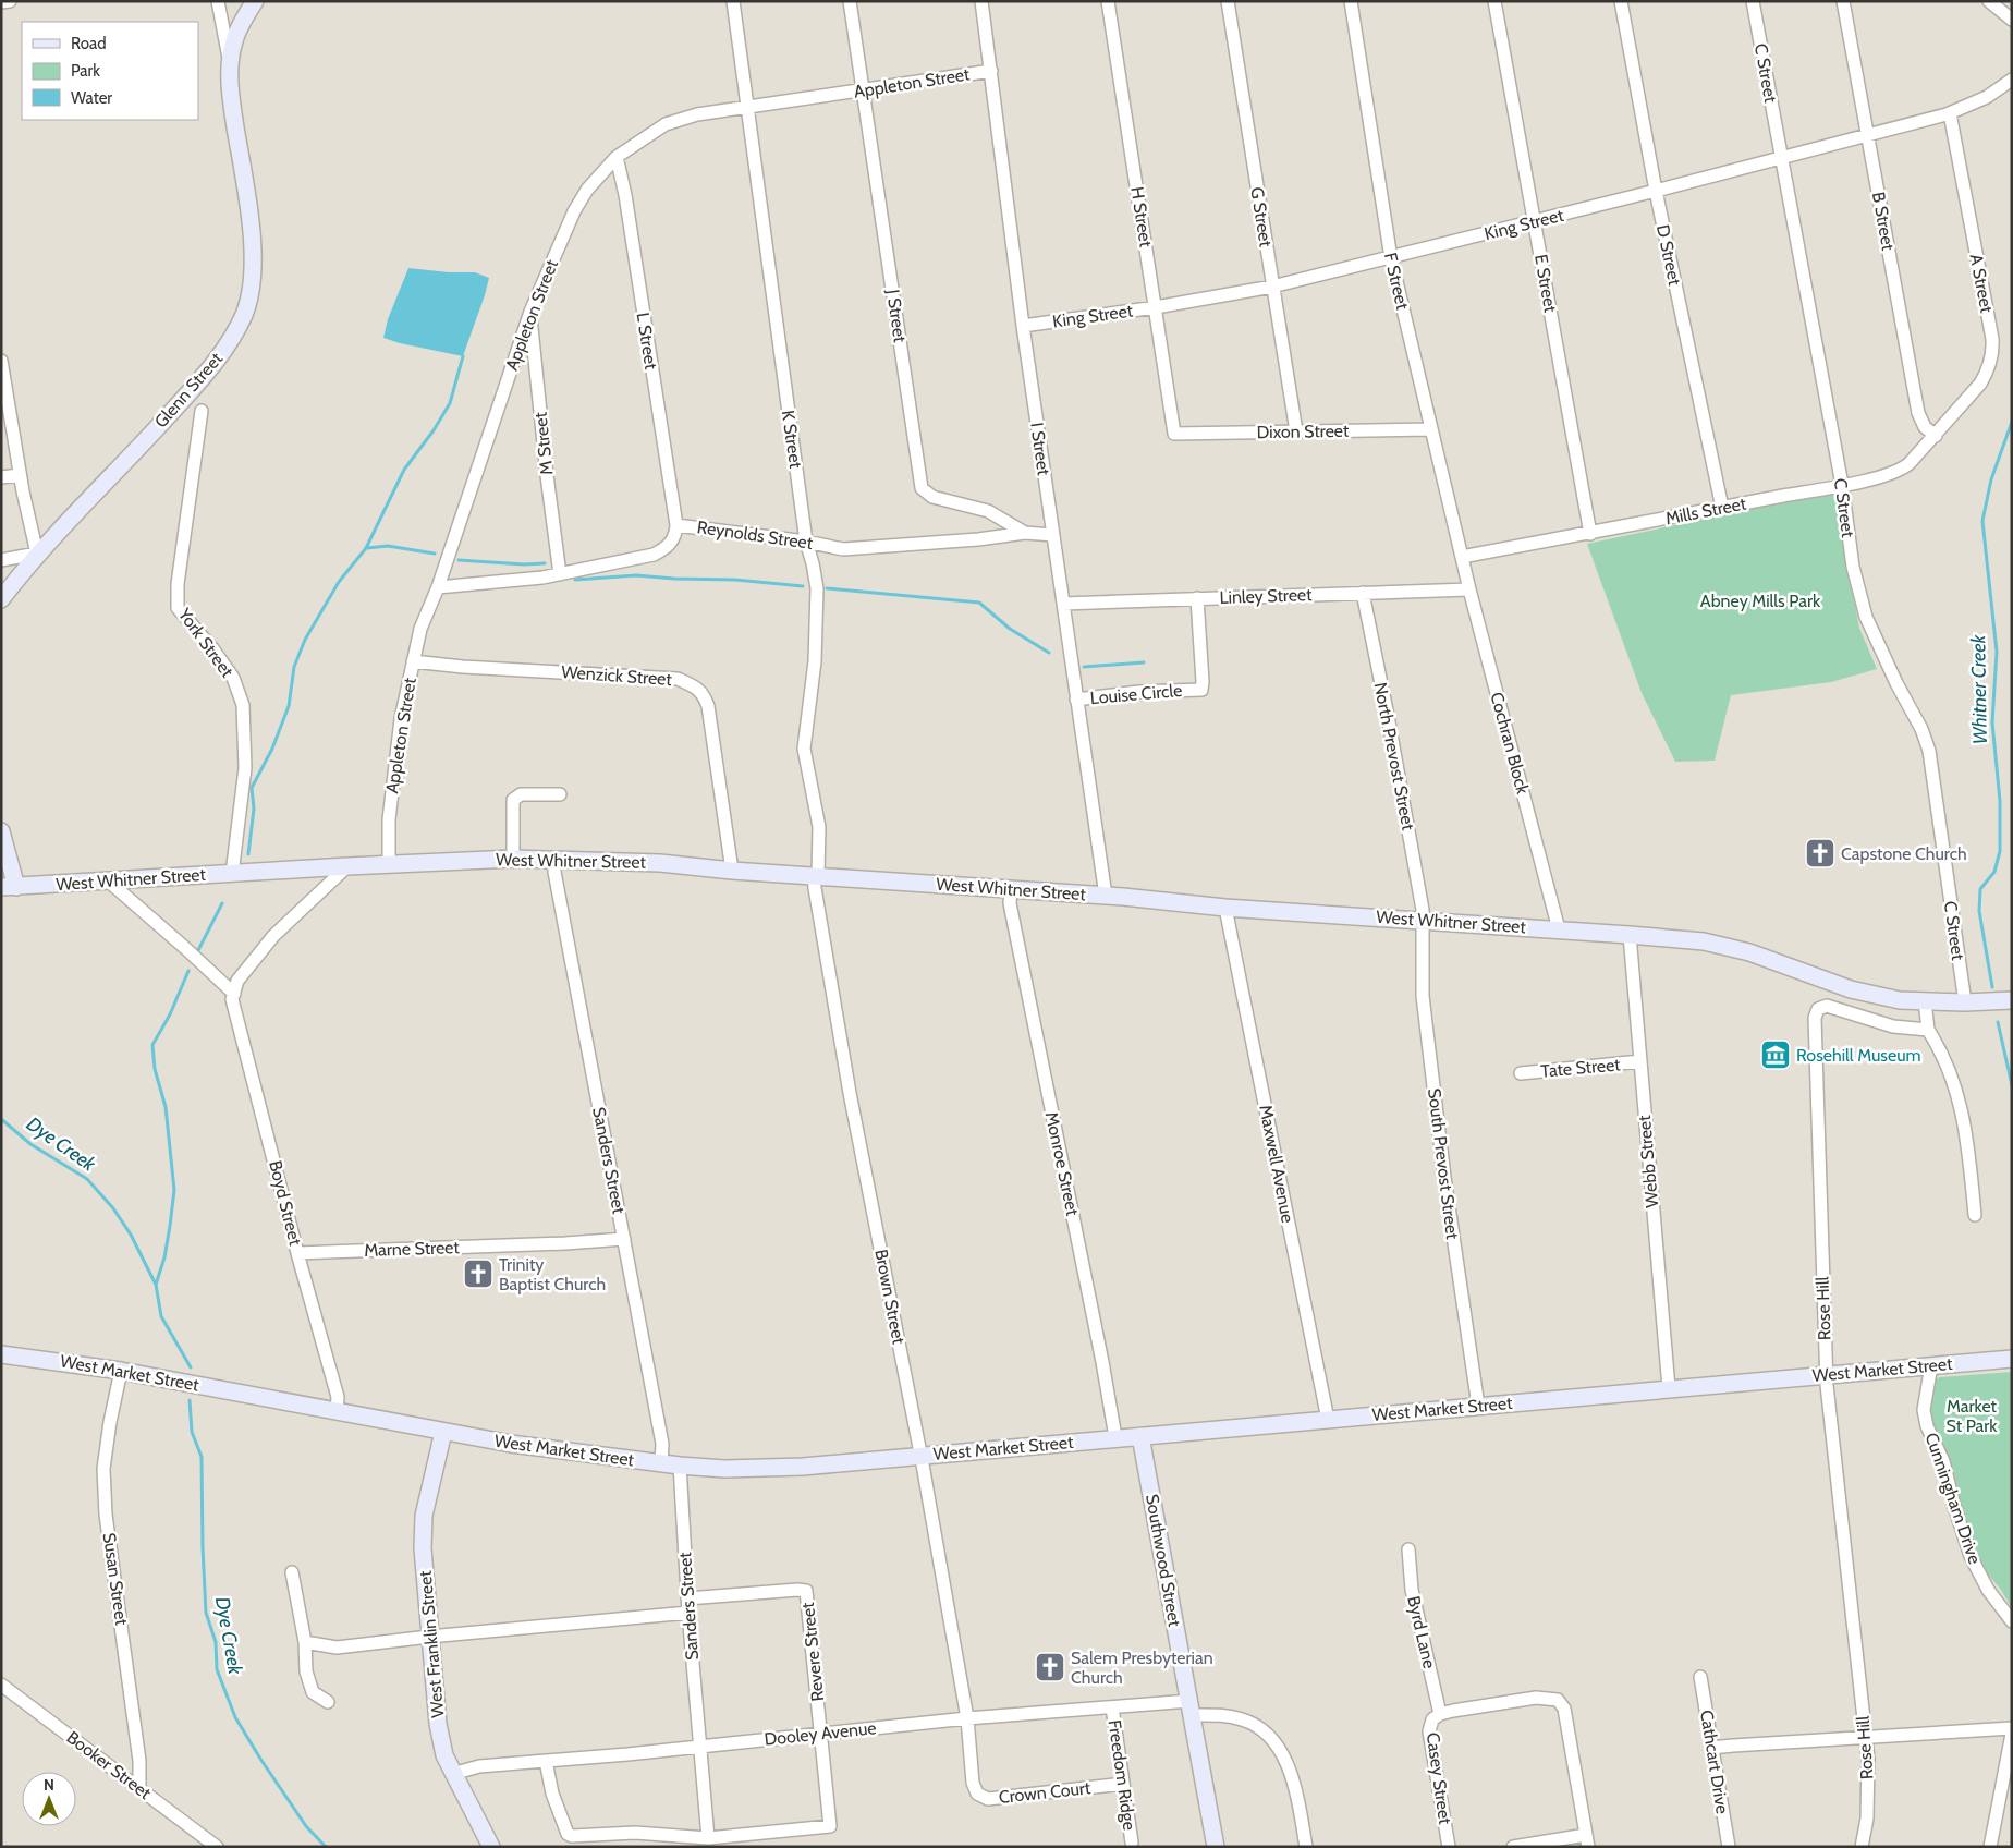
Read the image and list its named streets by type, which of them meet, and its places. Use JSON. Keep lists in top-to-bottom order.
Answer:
{
  "streets": {
    "street": [
      "C Street",
      "Appleton Street",
      "H Street",
      "G Street",
      "B Street",
      "King Street",
      "D Street",
      "F Street",
      "E Street",
      "A Street",
      "J Street",
      "L Street",
      "Glenn Street",
      "Dixon Street",
      "K Street",
      "M Street",
      "I Street",
      "Mills Street",
      "Reynolds Street",
      "Linley Street",
      "York Street",
      "Wenzick Street",
      "Louise Circle",
      "Cochran Block",
      "North Prevost Street",
      "West Whitner Street",
      "Tate Street",
      "Sanders Street",
      "Webb Street",
      "Monroe Street",
      "Maxwell Avenue",
      "South Prevost Street",
      "Boyd Street",
      "Marne Street",
      "Brown Street",
      "Rose Hill",
      "West Market Street",
      "Cunningham Drive",
      "Southwood Street",
      "Susan Street",
      "Byrd Lane",
      "West Franklin Street",
      "Revere Street",
      "Dooley Avenue",
      "Cathcart Drive",
      "Booker Street",
      "Freedom Ridge",
      "Casey Street",
      "Crown Court"
    ]
  },
  "crossings": [
    ["C Street", "King Street"],
    ["C Street", "Mills Street"],
    ["C Street", "West Whitner Street"],
    ["Appleton Street", "J Street"],
    ["Appleton Street", "L Street"],
    ["Appleton Street", "K Street"],
    ["Appleton Street", "M Street"],
    ["Appleton Street", "I Street"],
    ["Appleton Street", "Reynolds Street"],
    ["Appleton Street", "Wenzick Street"],
    ["Appleton Street", "West Whitner Street"],
    ["H Street", "King Street"],
    ["H Street", "Dixon Street"],
    ["G Street", "King Street"],
    ["G Street", "Dixon Street"],
    ["B Street", "King Street"],
    ["B Street", "A Street"],
    ["B Street", "Mills Street"],
    ["King Street", "D Street"],
    ["King Street", "F Street"],
    ["King Street", "E Street"],
    ["King Street", "A Street"],
    ["King Street", "I Street"],
    ["D Street", "Mills Street"],
    ["F Street", "Dixon Street"],
    ["F Street", "Mills Street"],
    ["F Street", "Cochran Block"],
    ["E Street", "Mills Street"],
    ["A Street", "Mills Street"],
    ["J Street", "I Street"],
    ["J Street", "Reynolds Street"],
    ["L Street", "Reynolds Street"],
    ["K Street", "Reynolds Street"],
    ["K Street", "West Whitner Street"],
    ["K Street", "Brown Street"],
    ["M Street", "Reynolds Street"],
    ["I Street", "Linley Street"],
    ["I Street", "Louise Circle"],
    ["I Street", "West Whitner Street"],
    ["Mills Street", "Cochran Block"],
    ["Linley Street", "Louise Circle"],
    ["Linley Street", "Cochran Block"],
    ["Linley Street", "North Prevost Street"],
    ["York Street", "West Whitner Street"],
    ["Wenzick Street", "West Whitner Street"],
    ["Cochran Block", "West Whitner Street"],
    ["North Prevost Street", "West Whitner Street"],
    ["North Prevost Street", "South Prevost Street"],
    ["West Whitner Street", "Sanders Street"],
    ["West Whitner Street", "Webb Street"],
    ["West Whitner Street", "Monroe Street"],
    ["West Whitner Street", "Maxwell Avenue"],
    ["West Whitner Street", "South Prevost Street"],
    ["West Whitner Street", "Brown Street"],
    ["Tate Street", "Webb Street"],
    ["Sanders Street", "Marne Street"],
    ["Sanders Street", "West Market Street"],
    ["Sanders Street", "Revere Street"],
    ["Sanders Street", "Dooley Avenue"],
    ["Webb Street", "West Market Street"],
    ["Monroe Street", "West Market Street"],
    ["Maxwell Avenue", "West Market Street"],
    ["South Prevost Street", "West Market Street"],
    ["Boyd Street", "Marne Street"],
    ["Boyd Street", "West Market Street"],
    ["Brown Street", "West Market Street"],
    ["Brown Street", "Dooley Avenue"],
    ["Brown Street", "Crown Court"],
    ["Rose Hill", "West Market Street"],
    ["West Market Street", "Cunningham Drive"],
    ["West Market Street", "Southwood Street"],
    ["West Market Street", "Susan Street"],
    ["West Market Street", "West Franklin Street"],
    ["Southwood Street", "Dooley Avenue"],
    ["Susan Street", "Booker Street"],
    ["Byrd Lane", "Casey Street"],
    ["West Franklin Street", "Dooley Avenue"],
    ["Revere Street", "Dooley Avenue"],
    ["Dooley Avenue", "Freedom Ridge"],
    ["Dooley Avenue", "Crown Court"],
    ["Freedom Ridge", "Crown Court"]
  ],
  "water": ["Whitner Creek", "Dye Creek"],
  "parks": ["Abney Mills Park", "Market St Park"],
  "places": {
    "church": ["Capstone Church", "Trinity Baptist Church", "Salem Presbyterian Church"],
    "museum": ["Rosehill Museum"]
  },
  "legend": ["Road", "Park", "Water"],
  "north": "top"
}
